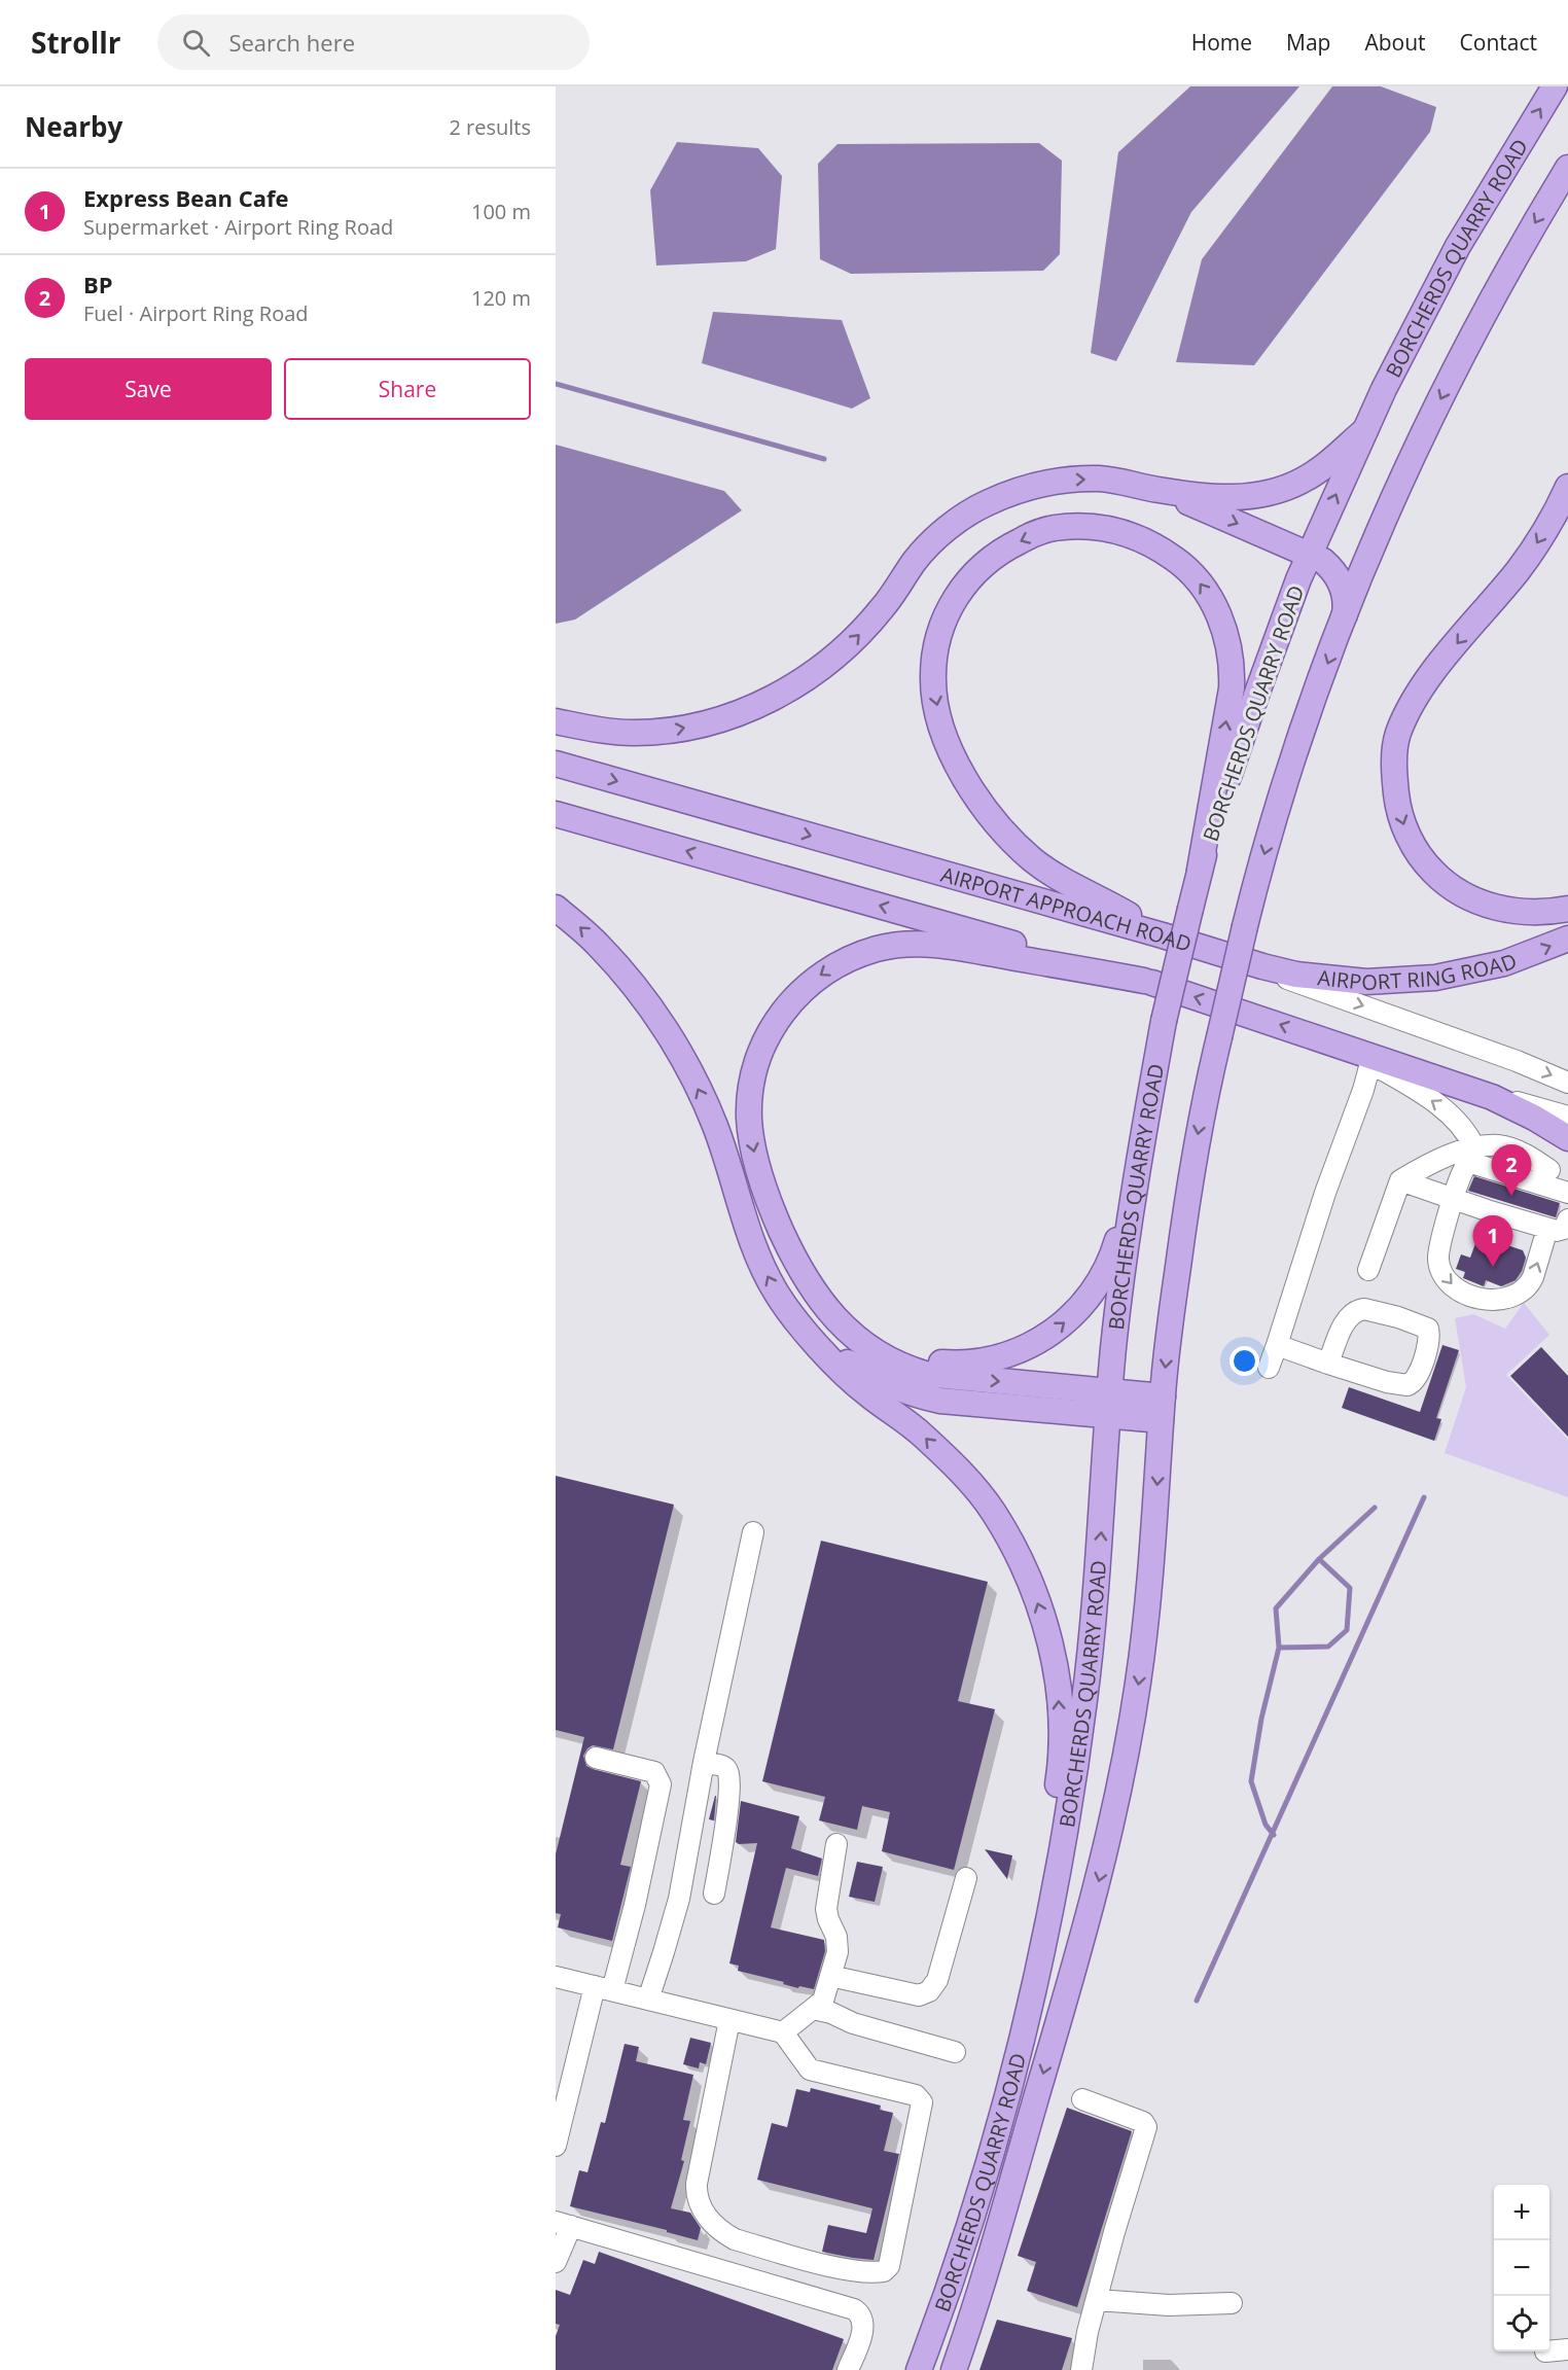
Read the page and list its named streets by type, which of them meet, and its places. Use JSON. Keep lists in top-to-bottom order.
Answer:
{
  "streets": {
    "main road": ["BORCHERDS QUARRY ROAD", "AIRPORT APPROACH ROAD", "AIRPORT RING ROAD"]
  },
  "crossings": [
    ["AIRPORT APPROACH ROAD", "AIRPORT RING ROAD"]
  ],
  "page": {
    "header": "Strollr",
    "search": "Search here",
    "nav": [
      "Home",
      "Map",
      "About",
      "Contact"
    ],
    "heading": ["Nearby", "2 results"],
    "list": [
      {
        "mark": "1",
        "name": "Express Bean Cafe",
        "note": "Supermarket · Airport Ring Road",
        "value": "100 m"
      },
      {
        "mark": "2",
        "name": "BP",
        "note": "Fuel · Airport Ring Road",
        "value": "120 m"
      }
    ],
    "buttons": ["Save", "Share"],
    "pins": ["2", "1"],
    "map_buttons": ["+", "−"]
  }
}
